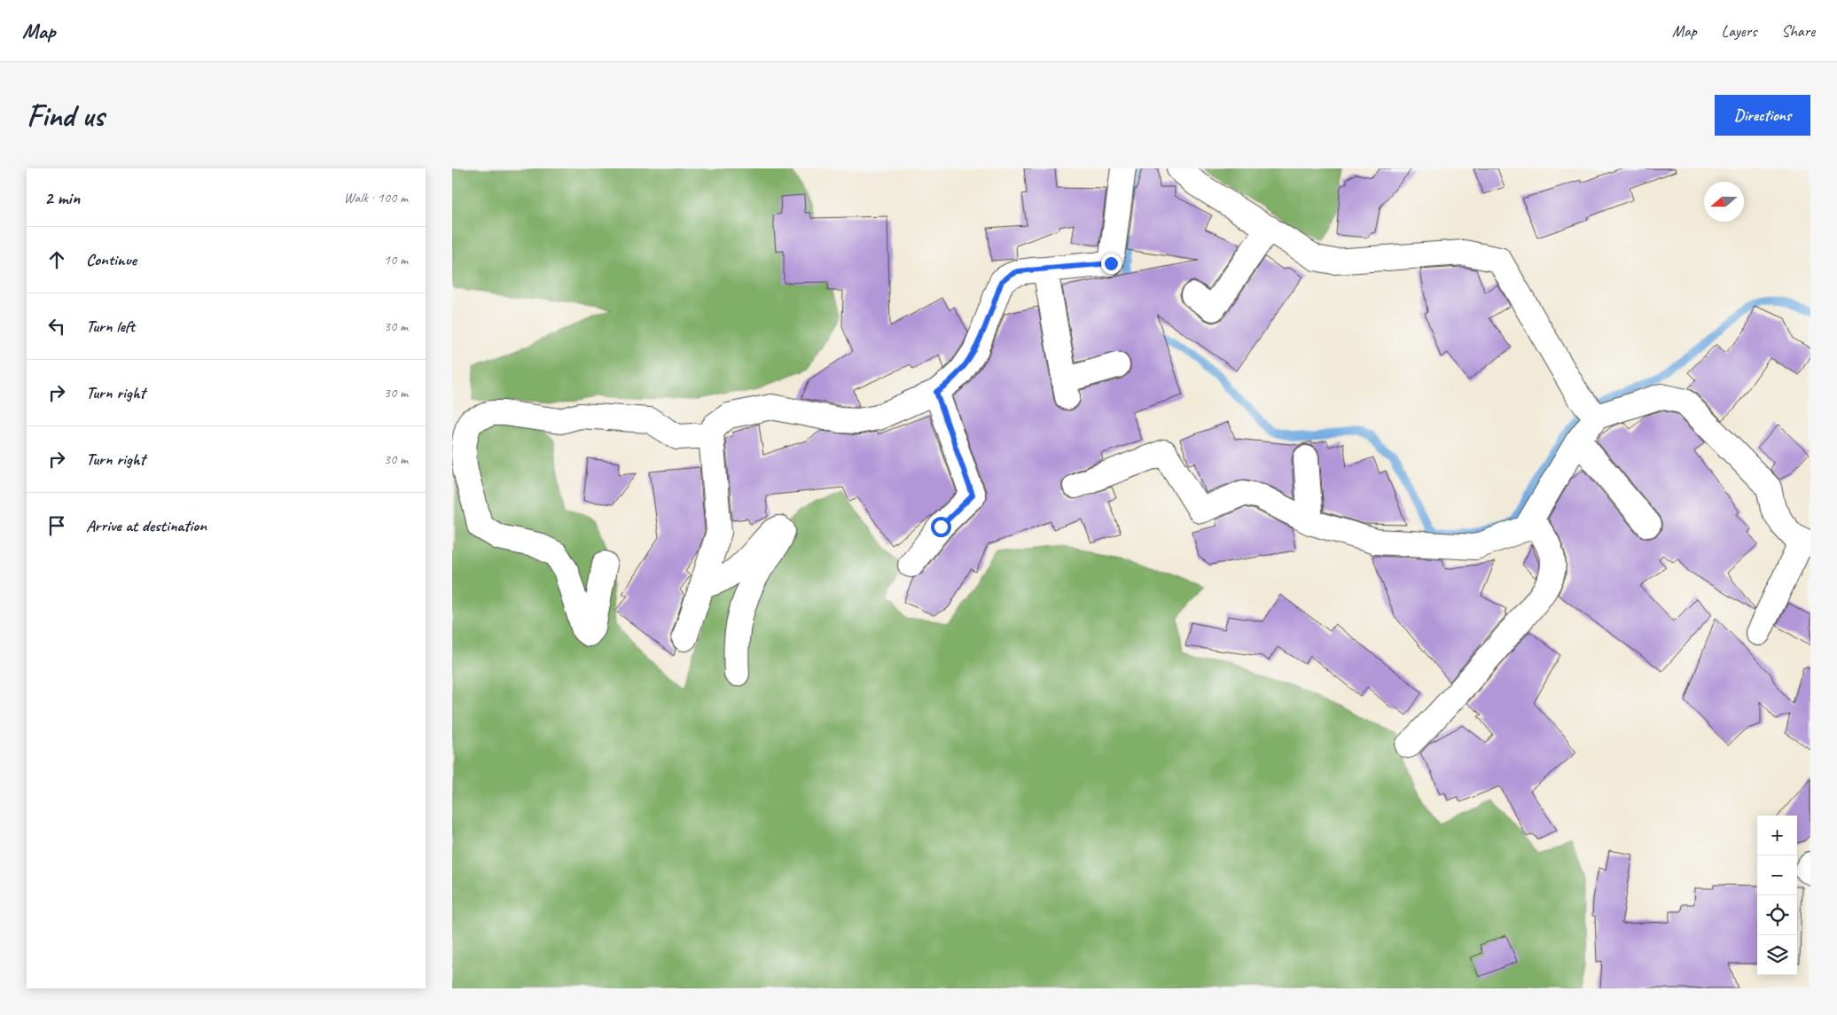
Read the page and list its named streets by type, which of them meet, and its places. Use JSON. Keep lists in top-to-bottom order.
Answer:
{
  "north": "left",
  "page": {
    "header": "Map",
    "nav": ["Map", "Layers", "Share"],
    "buttons": "Directions",
    "title": "Find us",
    "heading": ["2 min", "Walk · 100 m"],
    "list": [
      ["Continue", "10 m"],
      ["Turn left", "30 m"],
      ["Turn right", "30 m"],
      ["Turn right", "30 m"],
      "Arrive at destination"
    ],
    "map_buttons": ["+", "−"]
  }
}
